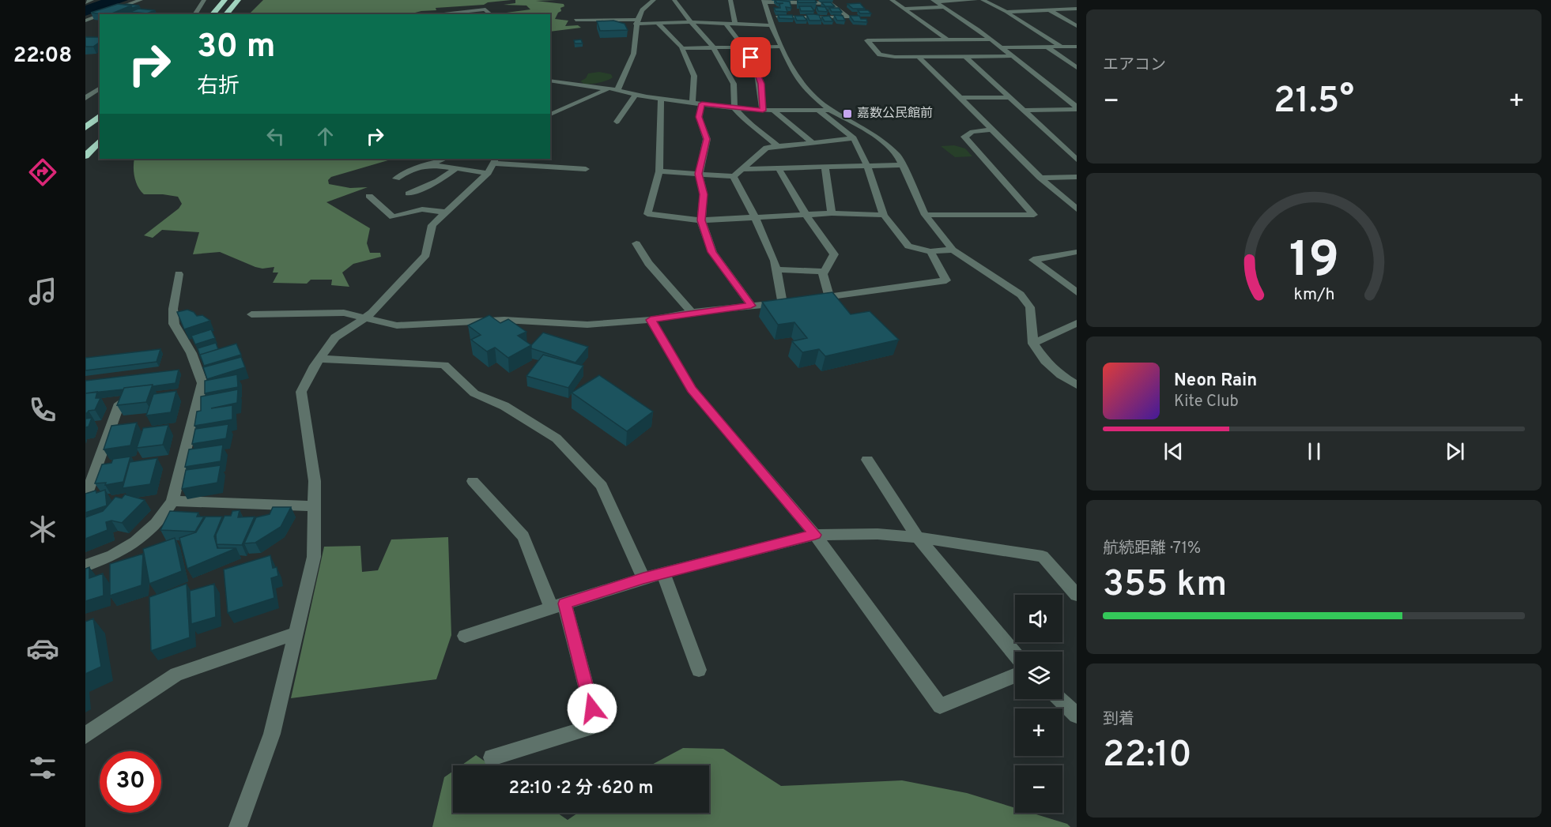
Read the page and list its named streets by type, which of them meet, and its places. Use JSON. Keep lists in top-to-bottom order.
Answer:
{
  "places": {
    "transit": ["嘉数公民館前"]
  },
  "page": {
    "tabs": "22:08",
    "tile": [
      "エアコン",
      ["航続距離 · 71%", "355 km"],
      ["到着", "22:10"]
    ],
    "turn": ["30 m", "右折"],
    "heat": ["−", "21.5°", "+"],
    "song": ["Neon Rain", "Kite Club"],
    "map_buttons": ["+", "−"],
    "limit": "30",
    "trip": "22:10 · 2 分 · 620 m",
    "gauge": ["19", "km/h"]
  }
}
